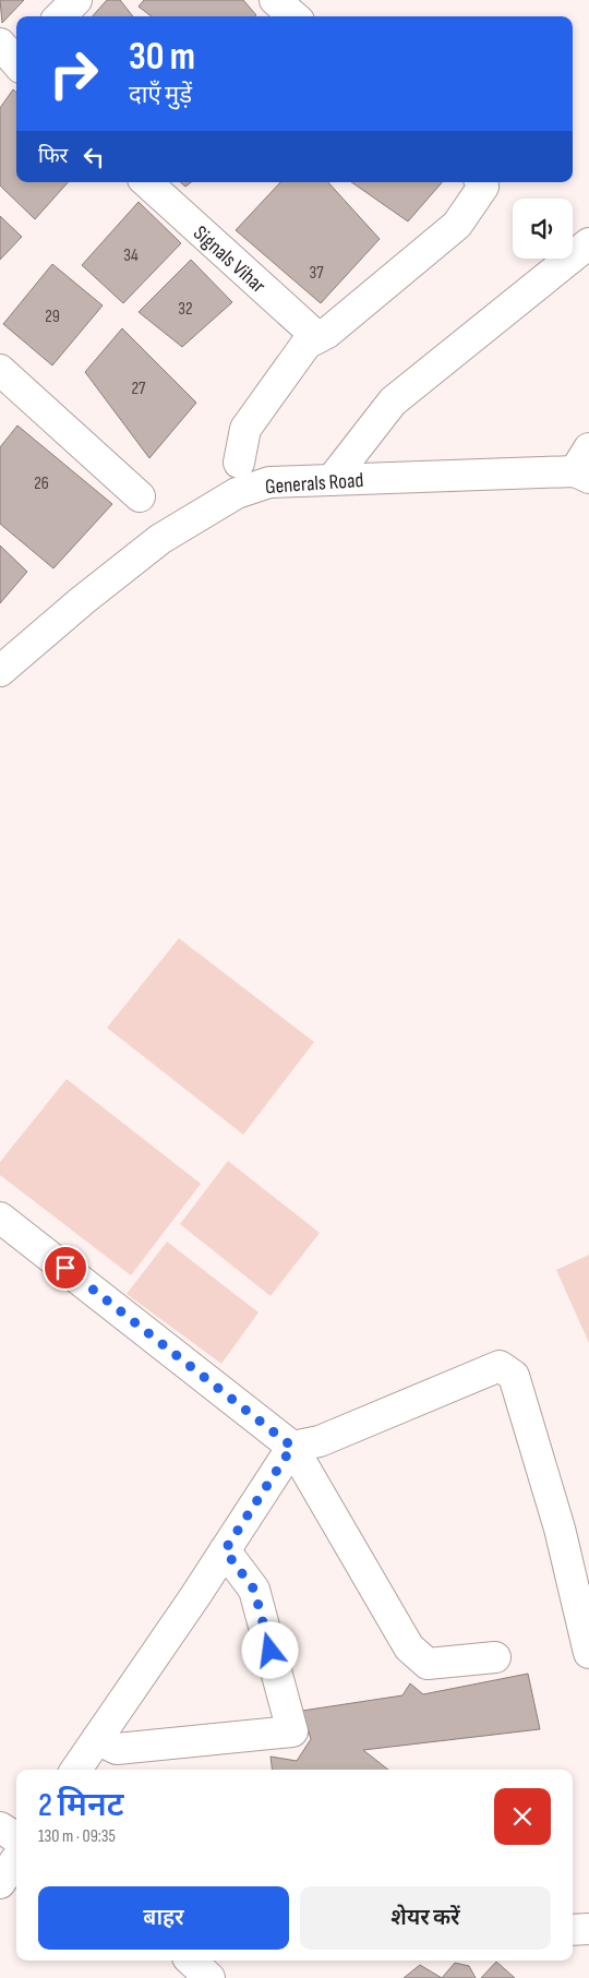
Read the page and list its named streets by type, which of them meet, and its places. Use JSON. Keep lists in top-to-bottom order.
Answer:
{
  "streets": {
    "street": ["Signals Vihar", "Generals Road"]
  },
  "house_numbers": [
    "34",
    "37",
    "32",
    "29",
    "27",
    "26"
  ],
  "page": {
    "turn": ["30 m", "दाएँ मुड़ें"],
    "then": "फिर",
    "heading": ["2 मिनट", "130 m · 09:35"],
    "buttons": ["बाहर", "शेयर करें"]
  }
}
